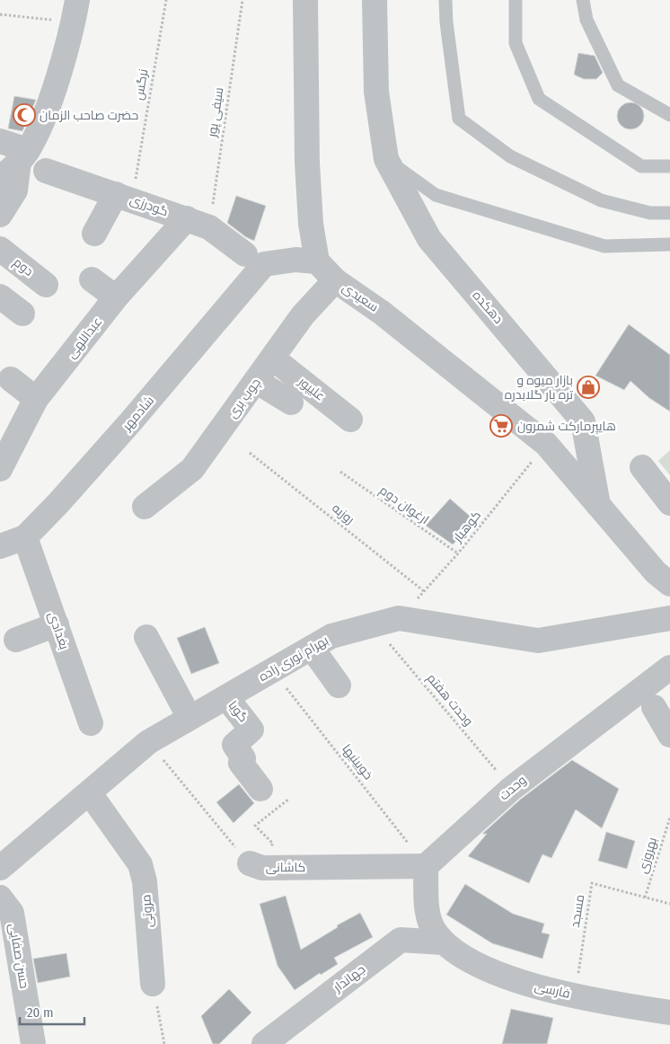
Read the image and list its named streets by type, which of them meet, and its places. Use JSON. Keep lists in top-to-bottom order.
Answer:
{
  "streets": {
    "street": [
      "گودرزی",
      "دوم",
      "سعیدی",
      "دهکده",
      "عبداللهی",
      "علیپور",
      "چوب بری",
      "شادمهر",
      "بغدادی",
      "بهرام نوری زاده",
      "گویا",
      "وحدت",
      "کاشانی",
      "مروتی",
      "حسن صفایی",
      "جهاندار",
      "فارسی"
    ],
    "path": [
      "نرگس",
      "سیفی پور",
      "ارغوان دوم",
      "روزبه",
      "کوهیار",
      "وحدت هفتم",
      "خویینیها",
      "بهروزی",
      "مسجد"
    ]
  },
  "crossings": [
    ["نرگس", "گودرزی"],
    ["سیفی پور", "گودرزی"],
    ["گودرزی", "عبداللهی"],
    ["گودرزی", "شادمهر"],
    ["سعیدی", "دهکده"],
    ["سعیدی", "چوب بری"],
    ["سعیدی", "کوهیار"],
    ["علیپور", "چوب بری"],
    ["شادمهر", "بغدادی"],
    ["ارغوان دوم", "کوهیار"],
    ["روزبه", "کوهیار"],
    ["کوهیار", "بهرام نوری زاده"],
    ["بهرام نوری زاده", "وحدت هفتم"],
    ["بهرام نوری زاده", "گویا"],
    ["بهرام نوری زاده", "خویینیها"],
    ["بهرام نوری زاده", "کاشانی"],
    ["بهرام نوری زاده", "مروتی"],
    ["وحدت هفتم", "وحدت"],
    ["خویینیها", "وحدت"],
    ["خویینیها", "کاشانی"],
    ["وحدت", "کاشانی"],
    ["بهروزی", "مسجد"],
    ["مسجد", "فارسی"],
    ["جهاندار", "فارسی"]
  ],
  "places": {
    "mosque": ["حضرت صاحب الزمان"],
    "shop": ["بازار میوه و تره بار گلابدره"],
    "supermarket": ["هایپرمارکت شمرون"]
  },
  "scale_bar": "20 m"
}
